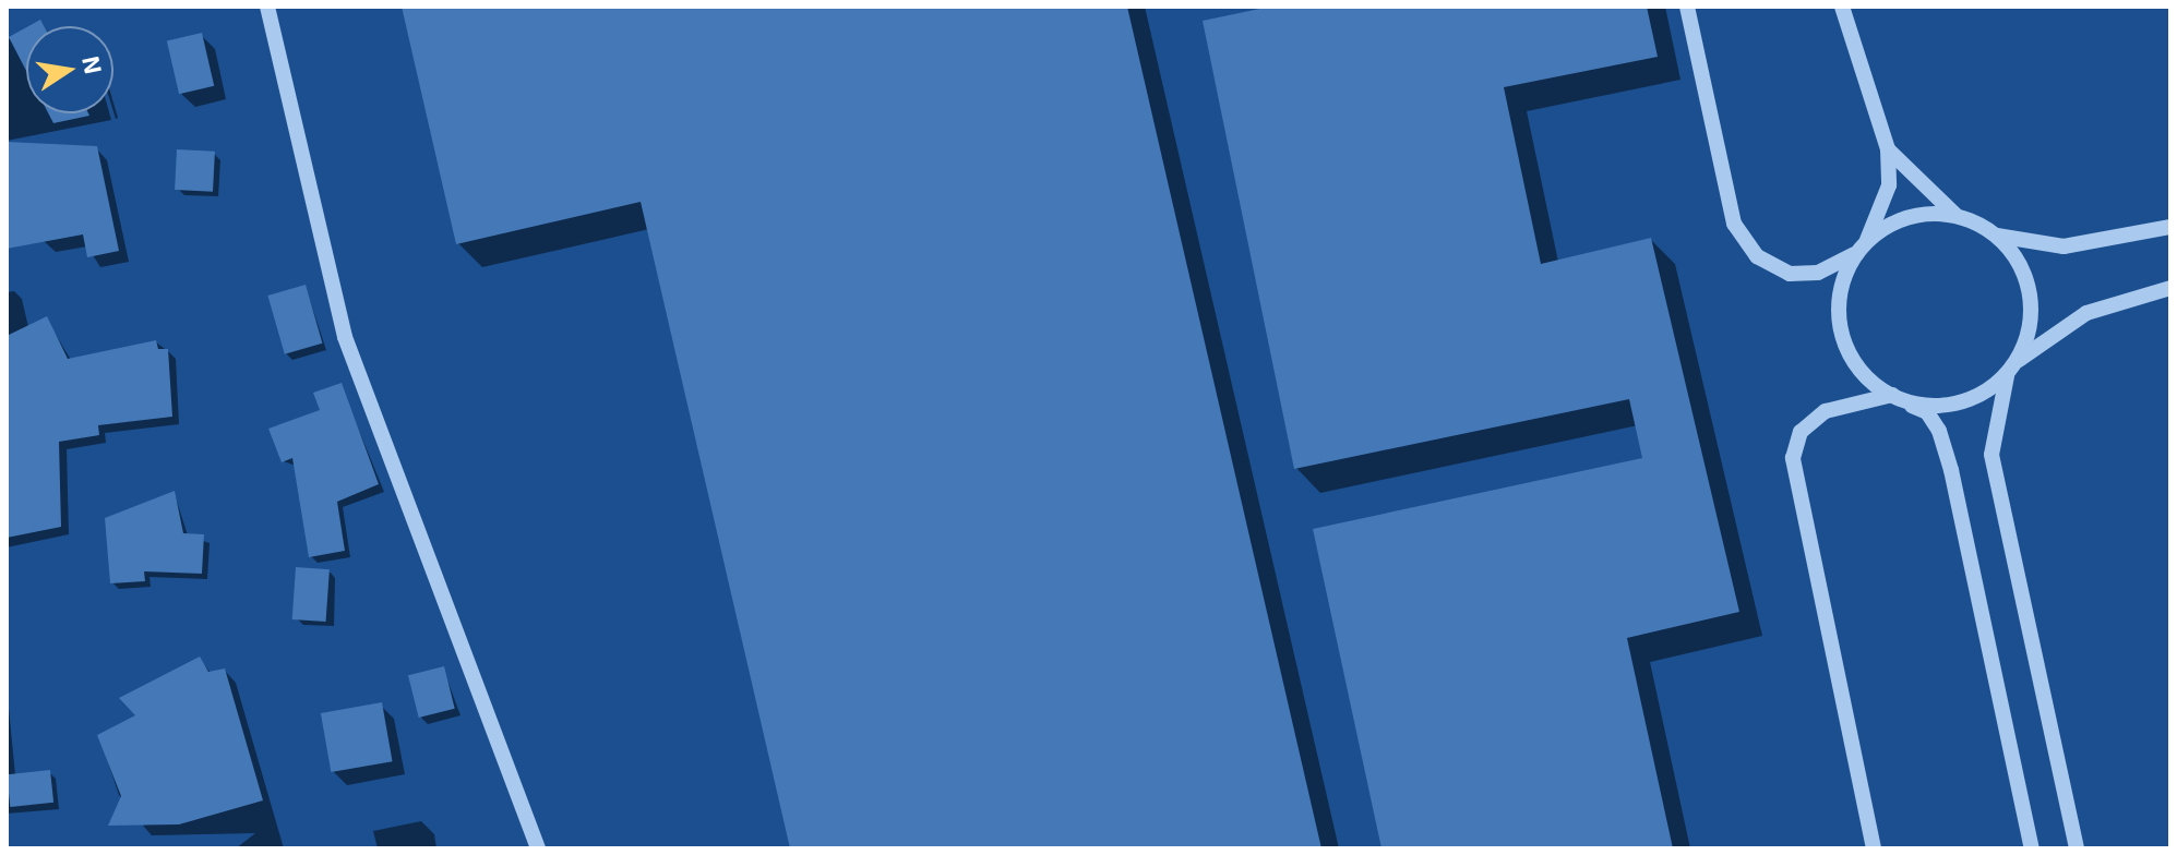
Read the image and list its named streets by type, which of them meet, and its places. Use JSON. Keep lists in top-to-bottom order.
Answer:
{
  "north": "right"
}
